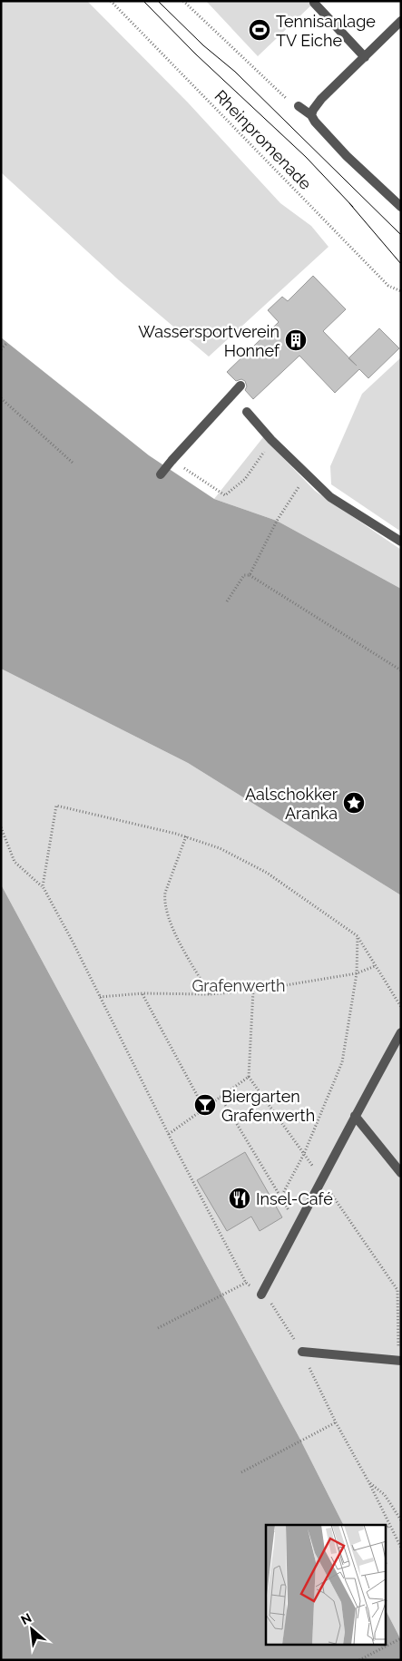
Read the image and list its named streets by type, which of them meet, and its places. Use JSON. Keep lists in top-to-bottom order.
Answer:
{
  "streets": {
    "path": ["Rheinpromenade"]
  },
  "parks": ["Grafenwerth"],
  "places": {
    "sports": ["Tennisanlage TV Eiche"],
    "building": ["Wassersportverein Honnef"],
    "place": ["Aalschokker Aranka"],
    "bar": ["Biergarten Grafenwerth"],
    "restaurant": ["Insel-Café"]
  },
  "north": "top left"
}
